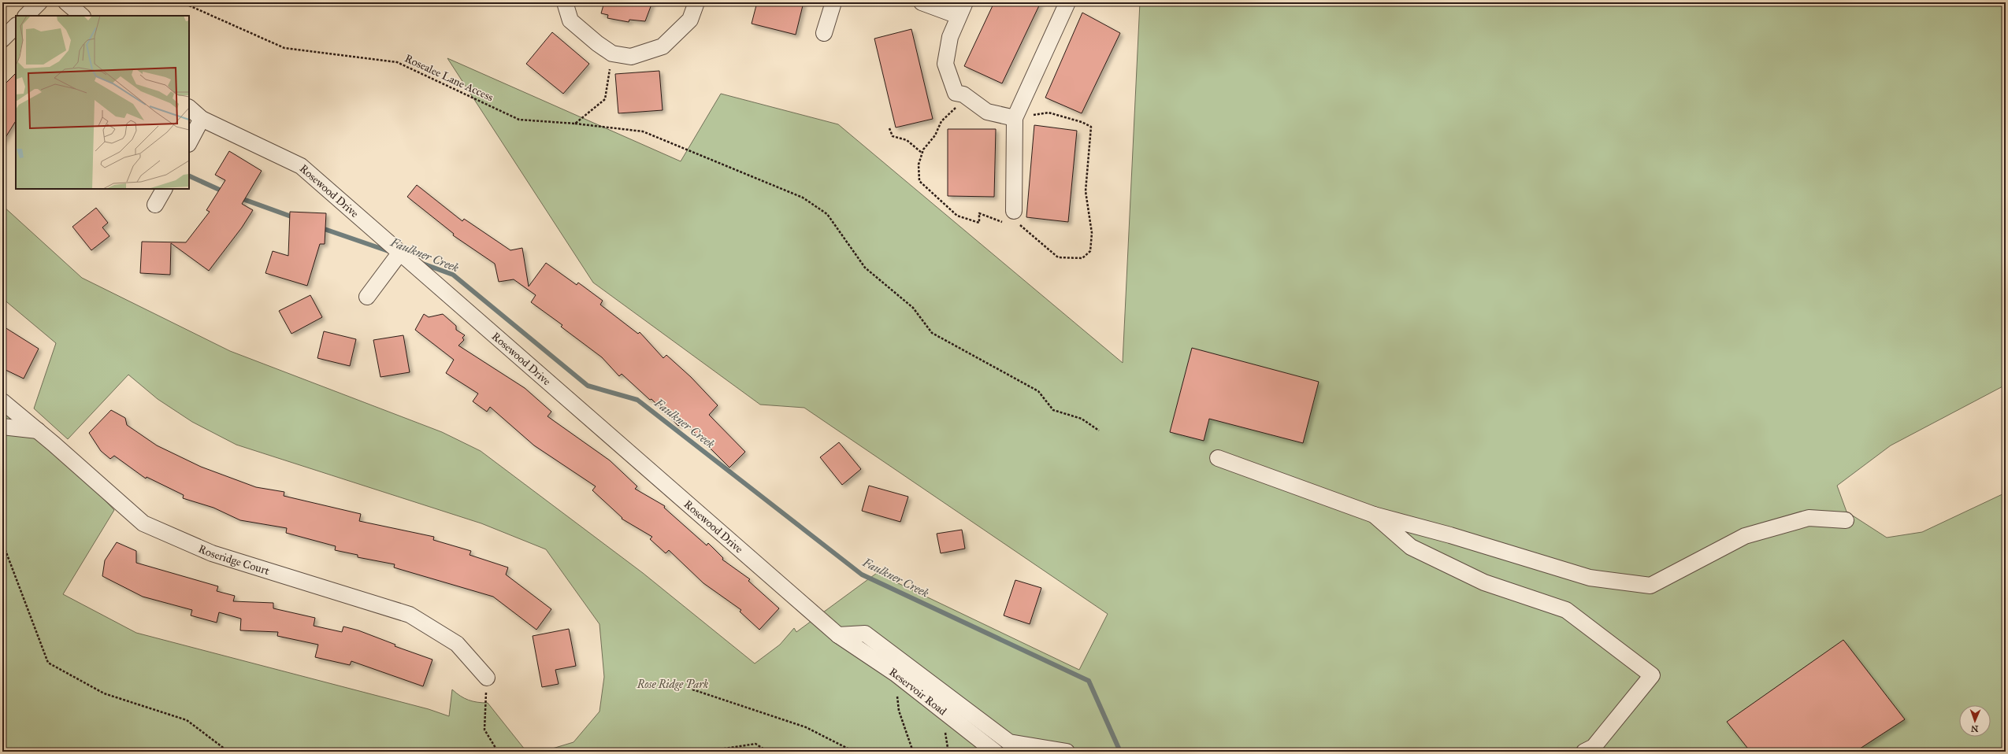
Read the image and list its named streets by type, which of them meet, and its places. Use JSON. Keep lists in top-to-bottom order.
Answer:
{
  "streets": {
    "street": ["Rosewood Drive", "Roseridge Court", "Reservoir Road"],
    "path": ["Rosealee Lane Access"]
  },
  "crossings": [
    ["Rosewood Drive", "Reservoir Road"]
  ],
  "water": ["Faulkner Creek"],
  "parks": ["Rose Ridge Park"],
  "north": "bottom"
}
